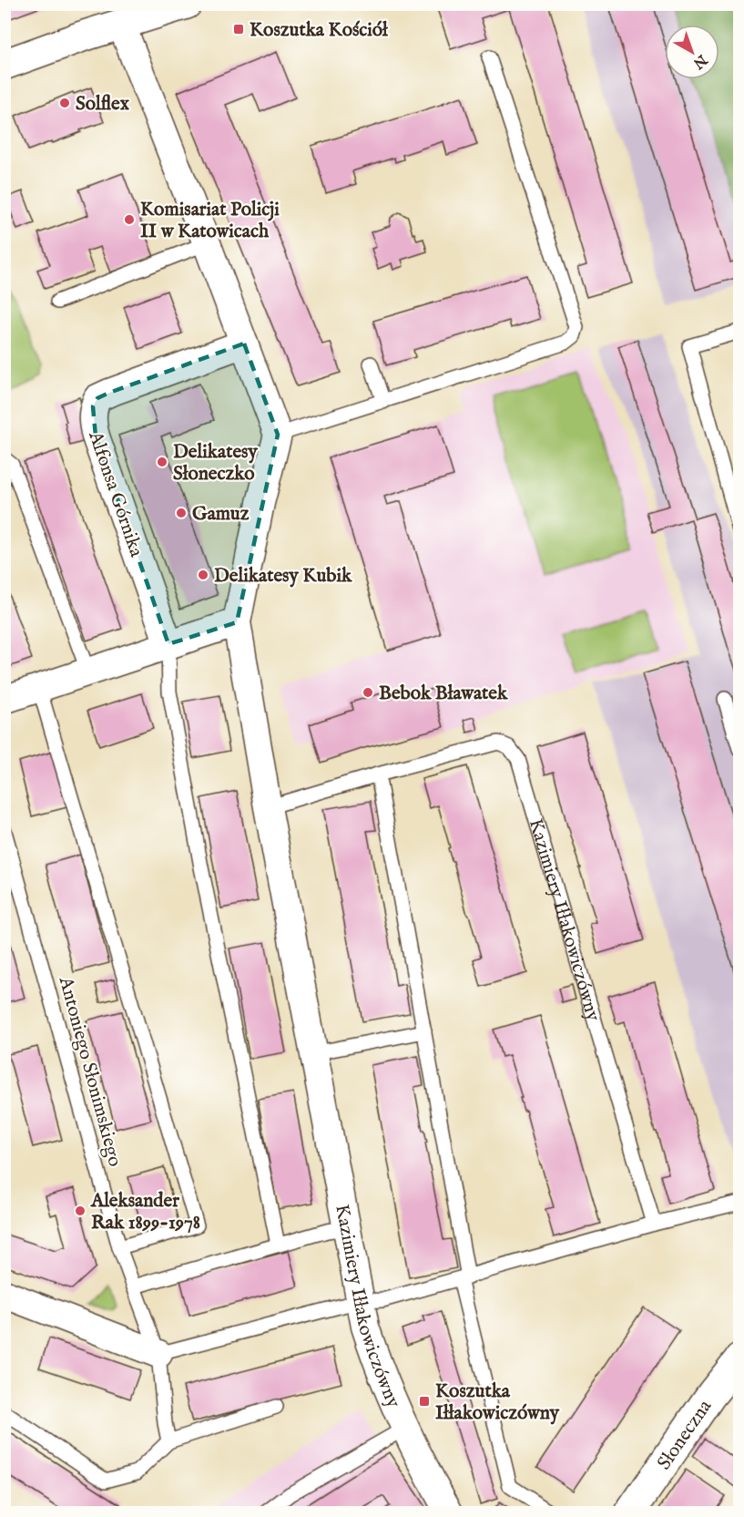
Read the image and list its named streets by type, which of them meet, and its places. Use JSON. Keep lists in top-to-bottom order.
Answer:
{
  "streets": {
    "street": ["Alfonsa Górnika", "Kazimiery Iłłakowiczówny", "Słoneczna"],
    "lane": ["Antoniego Słonimskiego"]
  },
  "places": {
    "transit": ["Koszutka Kościół", "Koszutka Iłłakowiczówny"],
    "other": [
      "Solflex",
      "Komisariat Policji II w Katowicach",
      "Delikatesy Słoneczko",
      "Gamuz",
      "Delikatesy Kubik",
      "Bebok Bławatek",
      "Aleksander Rak 1899-1978"
    ]
  },
  "north": "bottom right"
}
